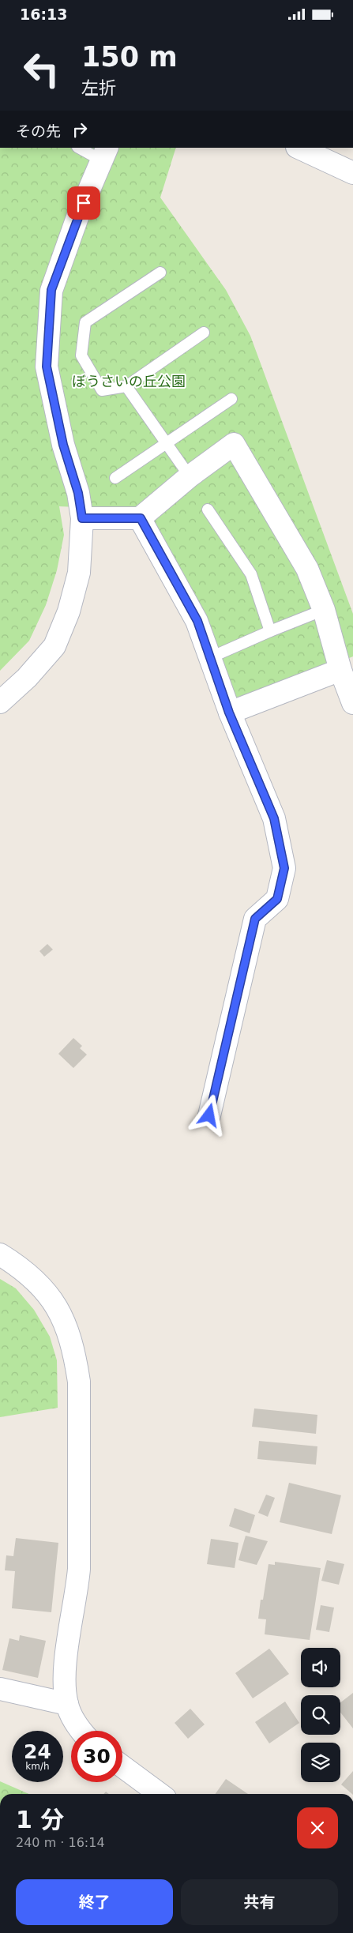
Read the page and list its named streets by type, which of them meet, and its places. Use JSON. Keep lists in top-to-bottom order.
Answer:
{
  "parks": ["ぼうさいの丘公園"],
  "page": {
    "status": "16:13",
    "turn": ["150 m", "左折"],
    "then": "その先",
    "speed": "24 km/h",
    "limit": "30",
    "heading": ["1 分", "240 m · 16:14"],
    "buttons": ["終了", "共有"]
  }
}
